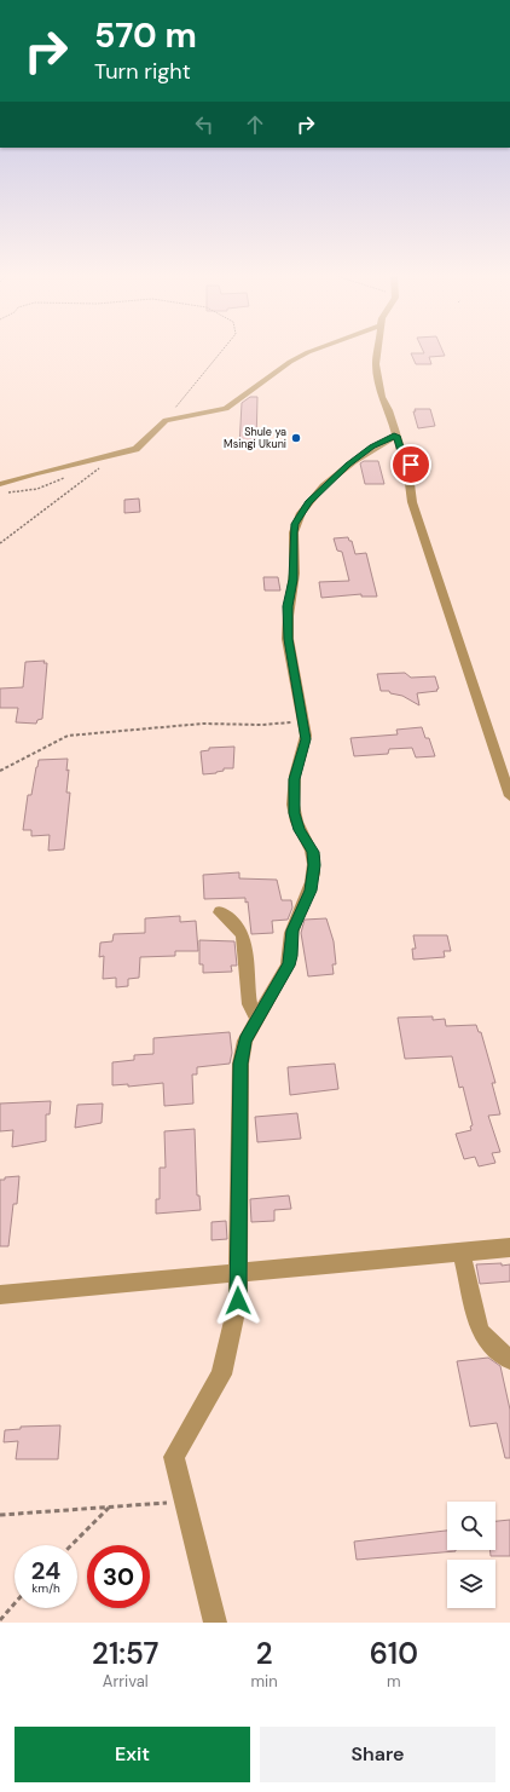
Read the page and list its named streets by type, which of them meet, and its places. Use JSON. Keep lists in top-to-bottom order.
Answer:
{
  "places": ["Shule ya Msingi Ukuni"],
  "page": {
    "turn": ["570 m", "Turn right"],
    "speed": "24 km/h",
    "limit": "30",
    "eta": [
      "21:57",
      "Arrival",
      "2",
      "min",
      "610",
      "m"
    ],
    "buttons": ["Exit", "Share"]
  }
}
